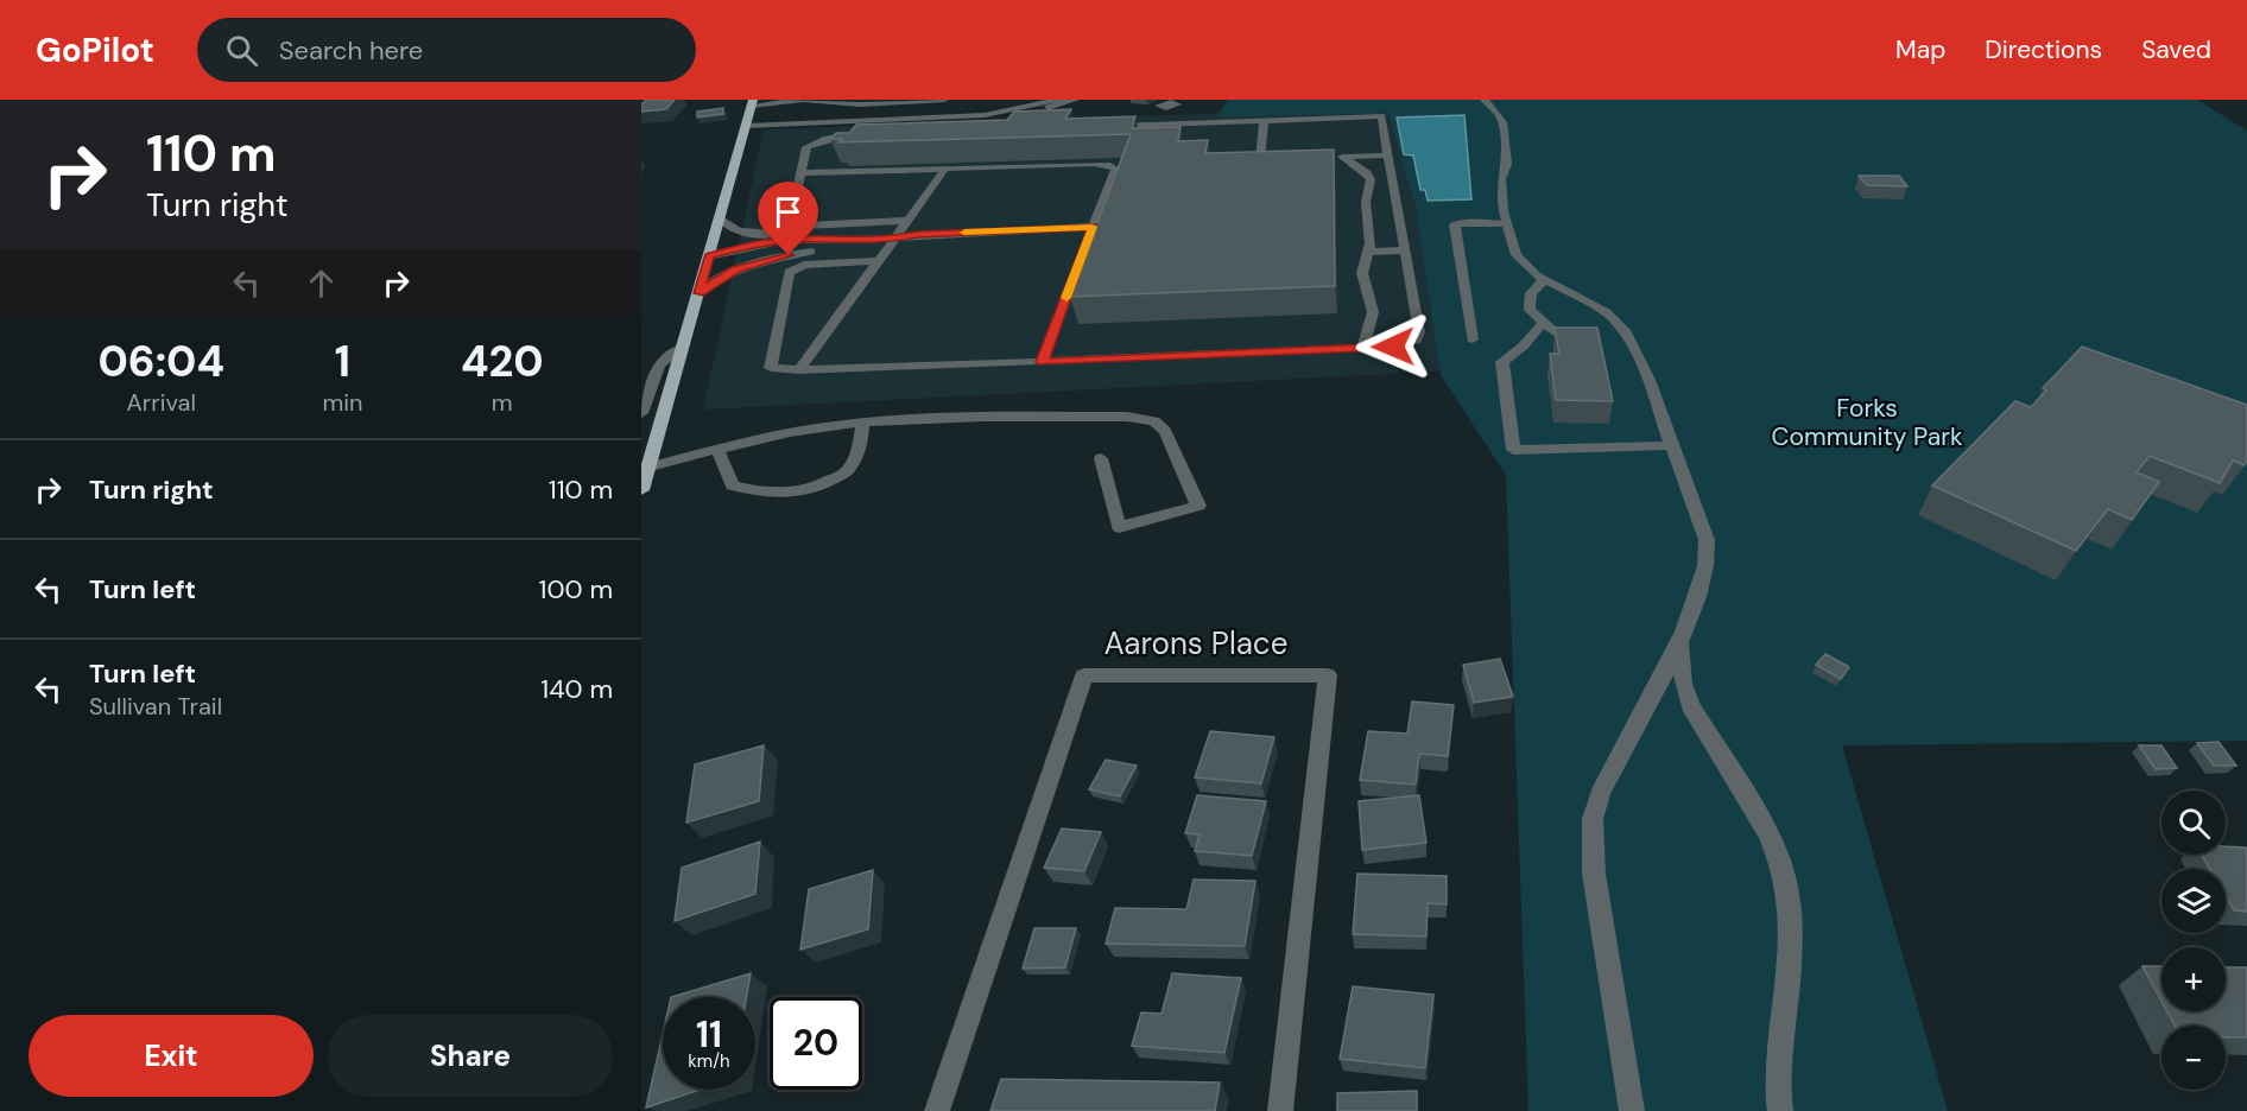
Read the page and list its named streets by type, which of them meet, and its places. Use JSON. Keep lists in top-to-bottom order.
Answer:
{
  "streets": {
    "street": ["Aarons Place"]
  },
  "parks": ["Forks Community Park"],
  "page": {
    "header": "GoPilot",
    "search": "Search here",
    "nav": ["Map", "Directions", "Saved"],
    "turn": ["110 m", "Turn right"],
    "eta": [
      "06:04",
      "Arrival",
      "1",
      "min",
      "420",
      "m"
    ],
    "list": [
      {
        "name": "Turn right",
        "value": "110 m"
      },
      {
        "name": "Turn left",
        "value": "100 m"
      },
      {
        "name": "Turn left",
        "note": "Sullivan Trail",
        "value": "140 m"
      }
    ],
    "map_buttons": ["+", "−"],
    "speed": "11 km/h",
    "limit": "20",
    "buttons": ["Exit", "Share"]
  }
}
